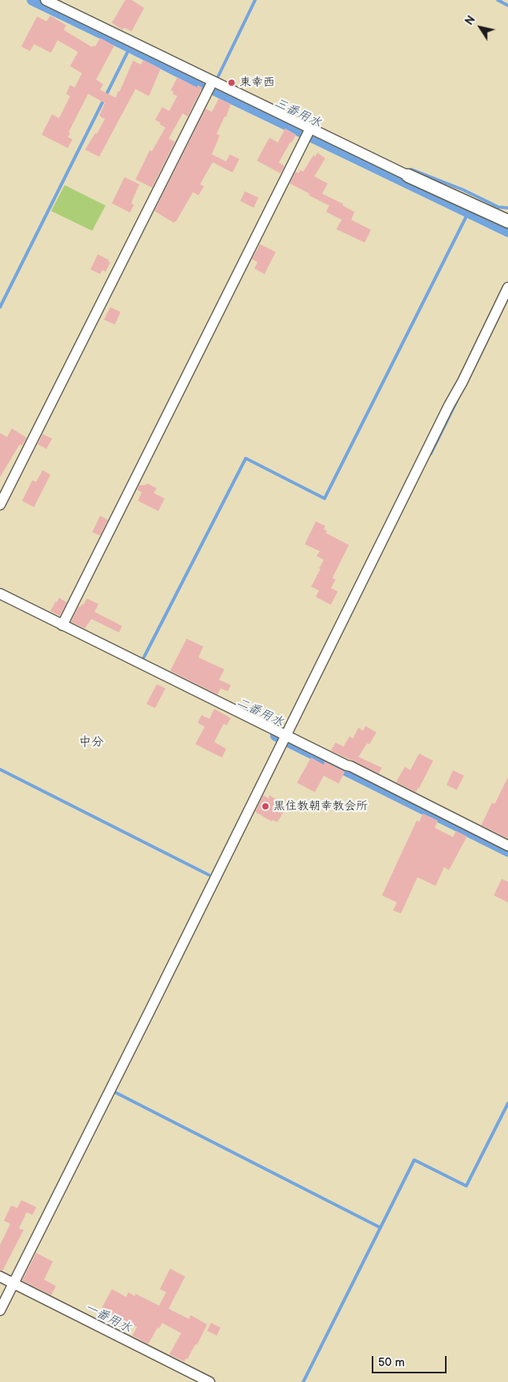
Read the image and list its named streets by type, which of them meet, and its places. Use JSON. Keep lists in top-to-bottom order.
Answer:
{
  "districts": ["中分"],
  "water": ["三番用水", "二番用水", "一番用水"],
  "places": ["東幸西", "黒住教朝幸教会所"],
  "scale_bar": "50 m",
  "north": "top left"
}
